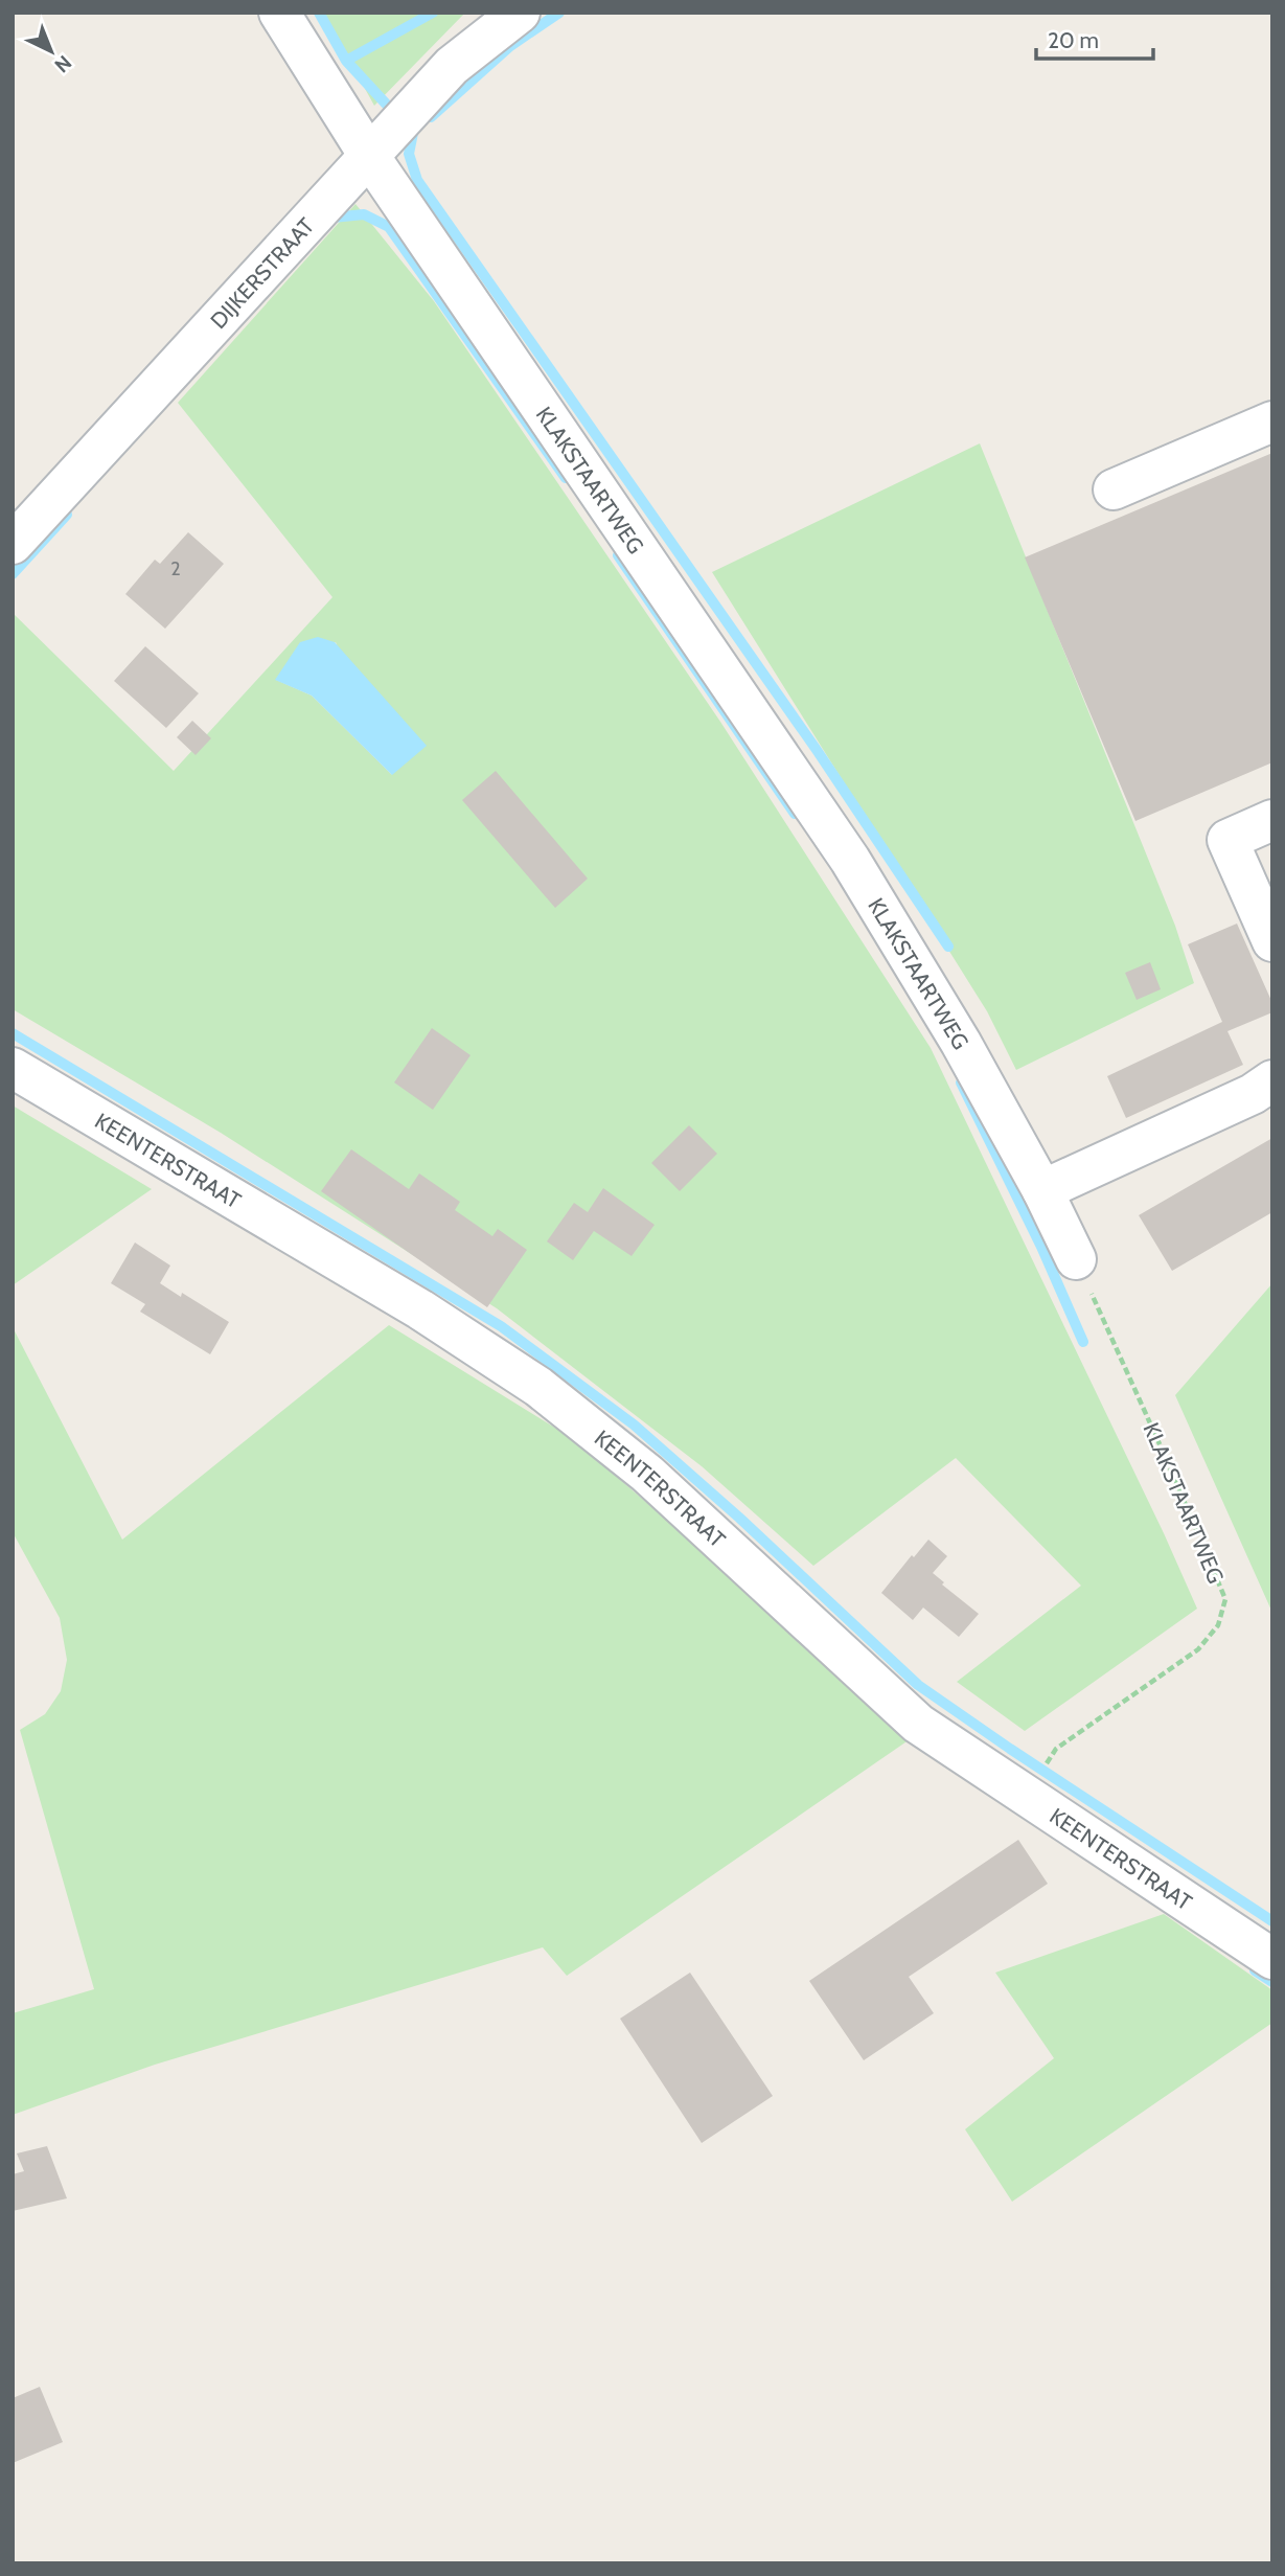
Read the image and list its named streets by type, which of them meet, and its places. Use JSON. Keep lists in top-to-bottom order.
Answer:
{
  "streets": {
    "street": ["DIJKERSTRAAT", "KLAKSTAARTWEG", "KEENTERSTRAAT"]
  },
  "crossings": [
    ["DIJKERSTRAAT", "KLAKSTAARTWEG"],
    ["KLAKSTAARTWEG", "KEENTERSTRAAT"]
  ],
  "house_numbers": ["2"],
  "scale_bar": "20 m",
  "north": "bottom right"
}
